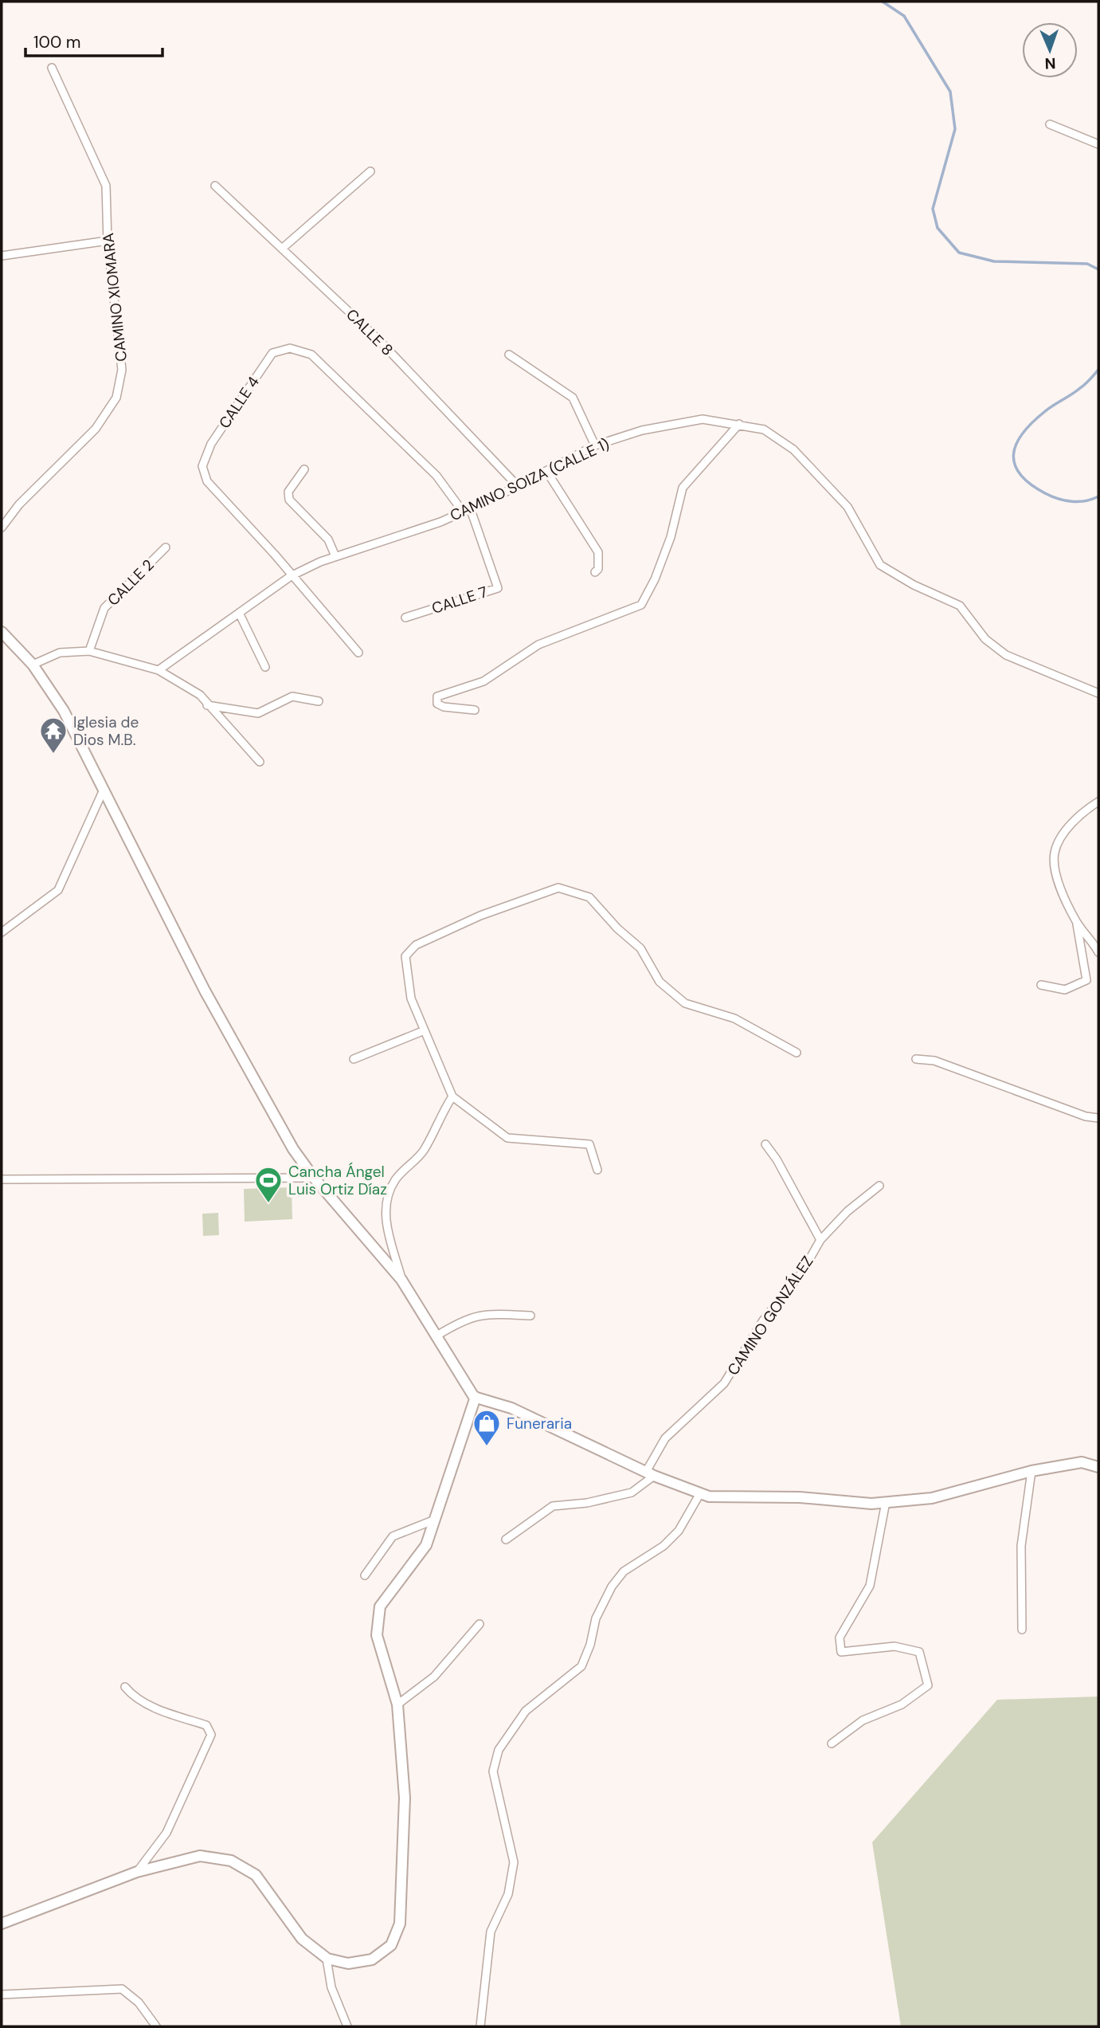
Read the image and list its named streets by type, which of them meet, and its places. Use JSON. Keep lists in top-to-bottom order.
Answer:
{
  "streets": {
    "street": [
      "CAMINO XIOMARA",
      "CALLE 8",
      "CALLE 4",
      "CAMINO SOIZA (CALLE 1)",
      "CALLE 2",
      "CALLE 7",
      "CAMINO GONZÁLEZ"
    ]
  },
  "crossings": [
    ["CALLE 8", "CAMINO SOIZA (CALLE 1)"],
    ["CALLE 4", "CAMINO SOIZA (CALLE 1)"],
    ["CAMINO SOIZA (CALLE 1)", "CALLE 7"]
  ],
  "places": {
    "temple": ["Iglesia de Dios M.B."],
    "sports": ["Cancha Ángel Luis Ortiz Díaz"],
    "shop": ["Funeraria"]
  },
  "scale_bar": "100 m",
  "north": "bottom"
}
